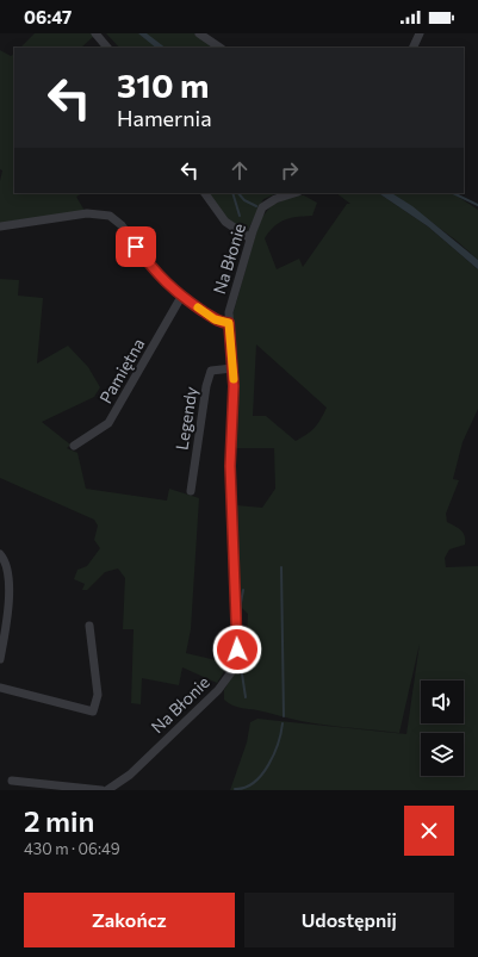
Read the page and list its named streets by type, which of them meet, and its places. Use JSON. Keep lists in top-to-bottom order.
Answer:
{
  "streets": {
    "street": ["Na Błonie", "Pamiętna", "Legendy"]
  },
  "crossings": [
    ["Na Błonie", "Legendy"]
  ],
  "page": {
    "status": "06:47",
    "turn": ["310 m", "Hamernia"],
    "heading": ["2 min", "430 m · 06:49"],
    "buttons": ["Zakończ", "Udostępnij"]
  }
}
